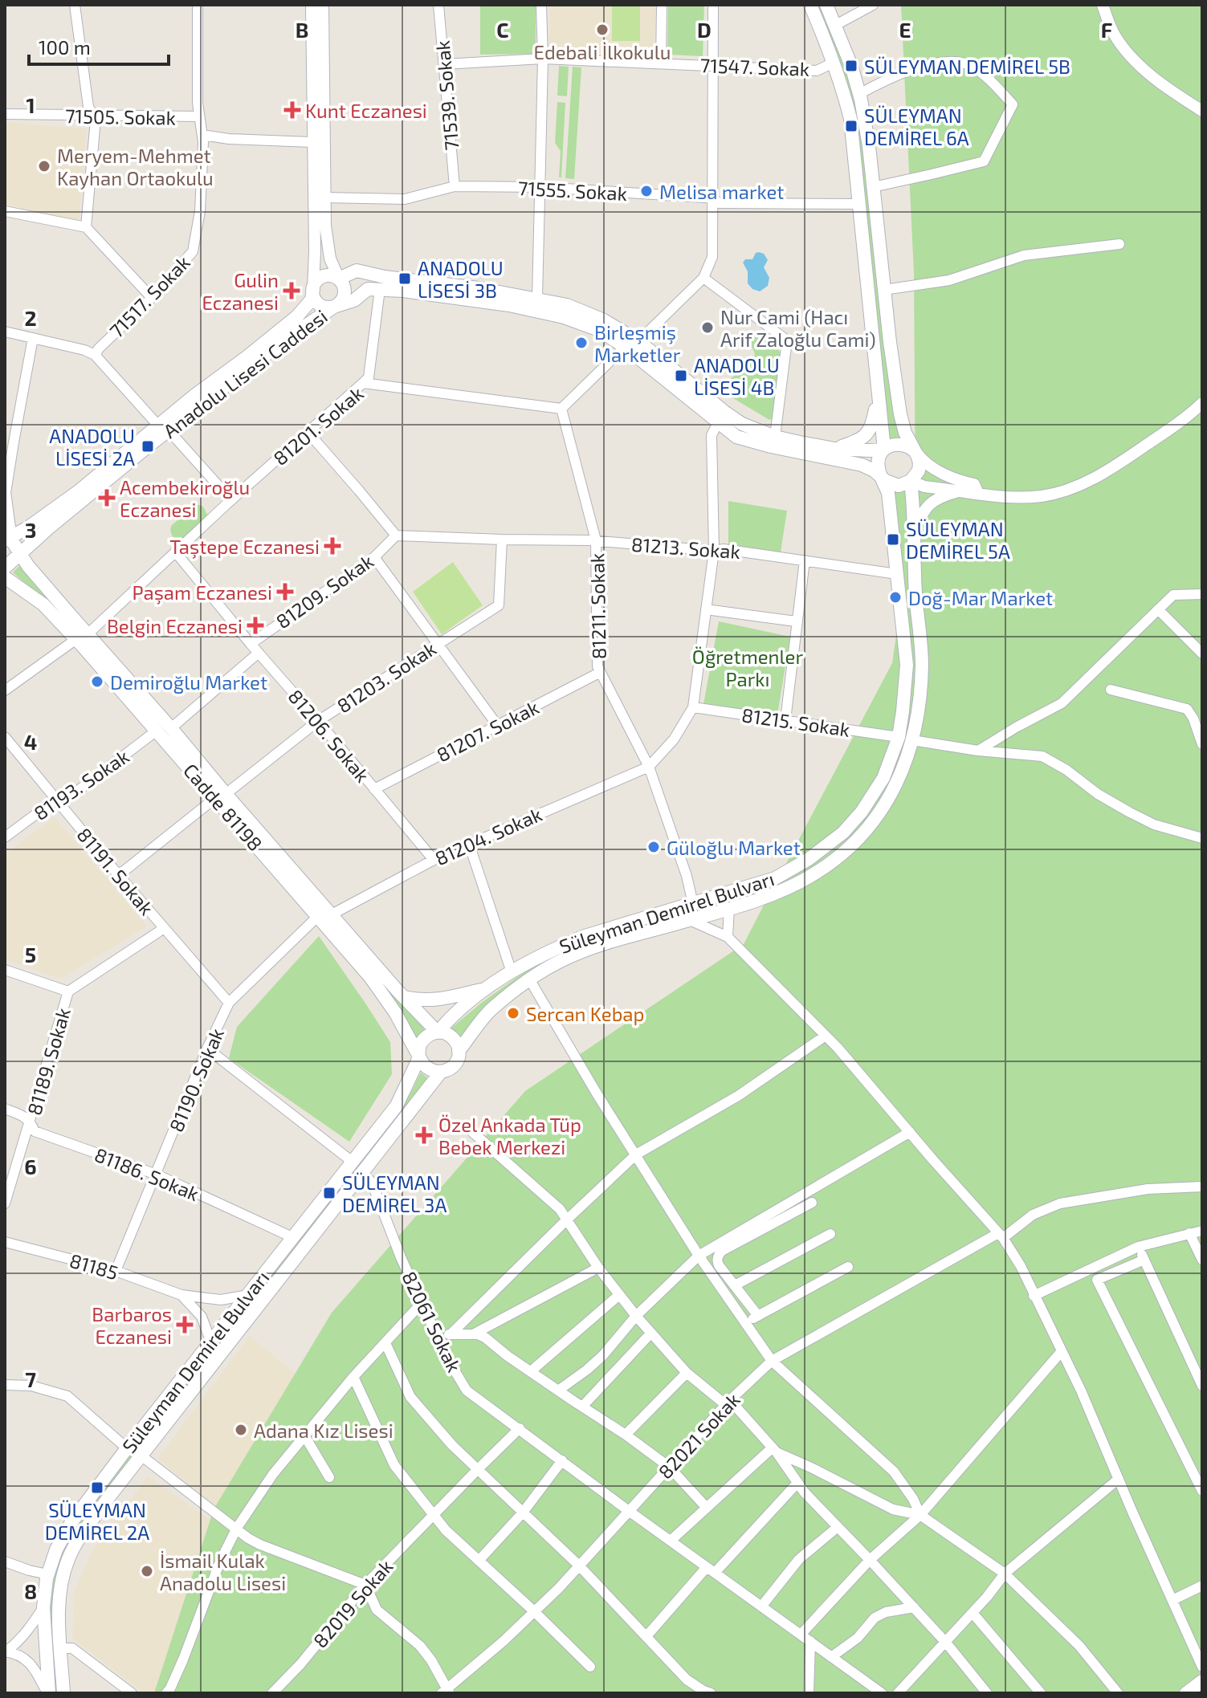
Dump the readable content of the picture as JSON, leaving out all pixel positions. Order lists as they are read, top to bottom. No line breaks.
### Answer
{"streets":{"main road":["Anadolu Lisesi Caddesi","Cadde 81198","Süleyman Demirel Bulvarı"],"street":["71547. Sokak","71539. Sokak","71505. Sokak","71555. Sokak","71517. Sokak","81201. Sokak","81213. Sokak","81209. Sokak","81211. Sokak","81203. Sokak","81215. Sokak","81207. Sokak","81206. Sokak","81193. Sokak","81204. Sokak","81191. Sokak","81189. Sokak","81190. Sokak","81186. Sokak","81185","82061 Sokak","82021 Sokak","82019 Sokak"]},"crossings":[["71547. Sokak","71539. Sokak"],["71539. Sokak","71555. Sokak"],["71505. Sokak","71517. Sokak"],["Anadolu Lisesi Caddesi","Cadde 81198"],["Anadolu Lisesi Caddesi","Süleyman Demirel Bulvarı"],["81201. Sokak","81211. Sokak"],["81201. Sokak","81206. Sokak"],["81201. Sokak","Cadde 81198"],["81213. Sokak","81209. Sokak"],["81213. Sokak","81211. Sokak"],["81213. Sokak","81203. Sokak"],["81213. Sokak","Süleyman Demirel Bulvarı"],["81209. Sokak","81206. Sokak"],["81211. Sokak","81207. Sokak"],["81211. Sokak","81204. Sokak"],["81211. Sokak","Süleyman Demirel Bulvarı"],["81203. Sokak","81206. Sokak"],["81203. Sokak","Cadde 81198"],["81203. Sokak","81191. Sokak"],["81215. Sokak","Süleyman Demirel Bulvarı"],["81207. Sokak","81206. Sokak"],["81206. Sokak","81204. Sokak"],["81193. Sokak","Cadde 81198"],["81193. Sokak","81191. Sokak"],["Cadde 81198","81204. Sokak"],["Cadde 81198","Süleyman Demirel Bulvarı"],["Cadde 81198","81190. Sokak"],["81191. Sokak","81189. Sokak"],["81191. Sokak","81190. Sokak"],["Süleyman Demirel Bulvarı","81186. Sokak"],["Süleyman Demirel Bulvarı","81185"],["Süleyman Demirel Bulvarı","82061 Sokak"],["81189. Sokak","81186. Sokak"],["81190. Sokak","81186. Sokak"],["81190. Sokak","81185"],["82061 Sokak","82021 Sokak"],["82061 Sokak","82019 Sokak"]],"parks":["Öğretmenler Parkı"],"places":{"other":["Edebali İlkokulu","Meryem-Mehmet Kayhan Ortaokulu","Melisa market","Nur Cami (Hacı Arif Zaloğlu Cami)","Birleşmiş Marketler","Doğ-Mar Market","Demiroğlu Market","Güloğlu Market","Sercan Kebap","Adana Kız Lisesi","İsmail Kulak Anadolu Lisesi"],"transit":["SÜLEYMAN DEMİREL 5B","SÜLEYMAN DEMİREL 6A","ANADOLU LİSESİ 3B","ANADOLU LİSESİ 4B","ANADOLU LİSESİ 2A","SÜLEYMAN DEMİREL 5A","SÜLEYMAN DEMİREL 3A","SÜLEYMAN DEMİREL 2A"],"health":["Kunt Eczanesi","Gulin Eczanesi","Acembekiroğlu Eczanesi","Taştepe Eczanesi","Paşam Eczanesi","Belgin Eczanesi","Özel Ankada Tüp Bebek Merkezi","Barbaros Eczanesi"]},"scale_bar":"100 m","grid":{"columns":["B","C","D","E","F"],"rows":["1","2","3","4","5","6","7","8"]}}
